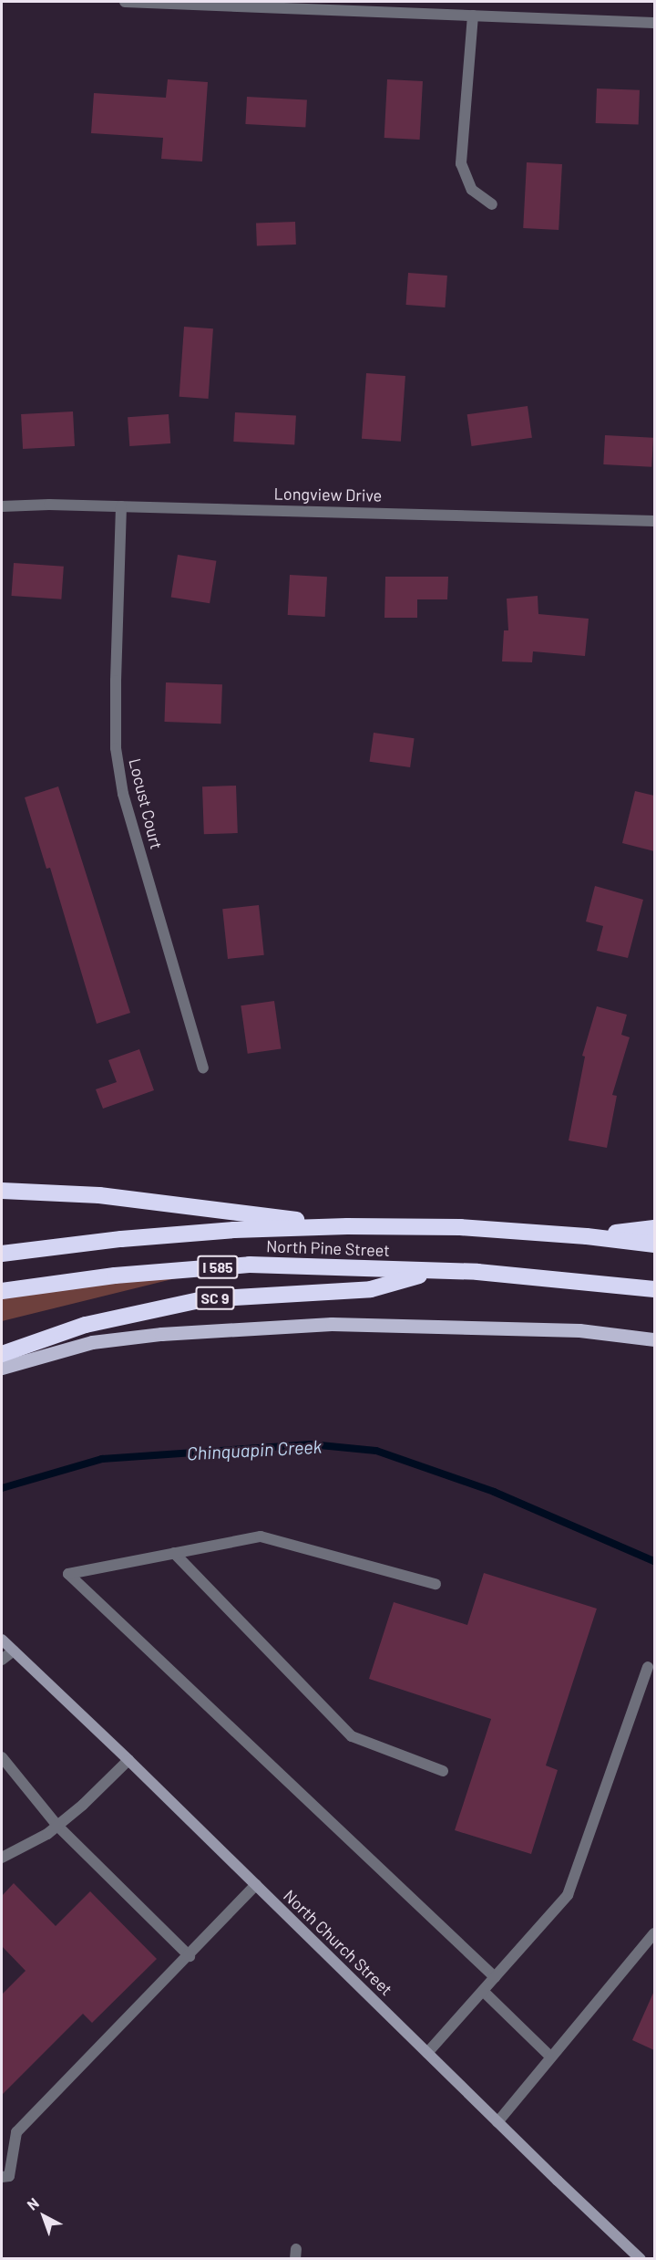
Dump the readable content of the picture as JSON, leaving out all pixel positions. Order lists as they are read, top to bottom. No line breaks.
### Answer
{"streets":{"highway":["North Pine Street","I 585","SC 9"],"main road":["North Church Street"],"street":["Longview Drive","Locust Court"]},"crossings":[["Longview Drive","Locust Court"],["North Pine Street","SC 9"]],"water":["Chinquapin Creek"],"north":"top left"}
